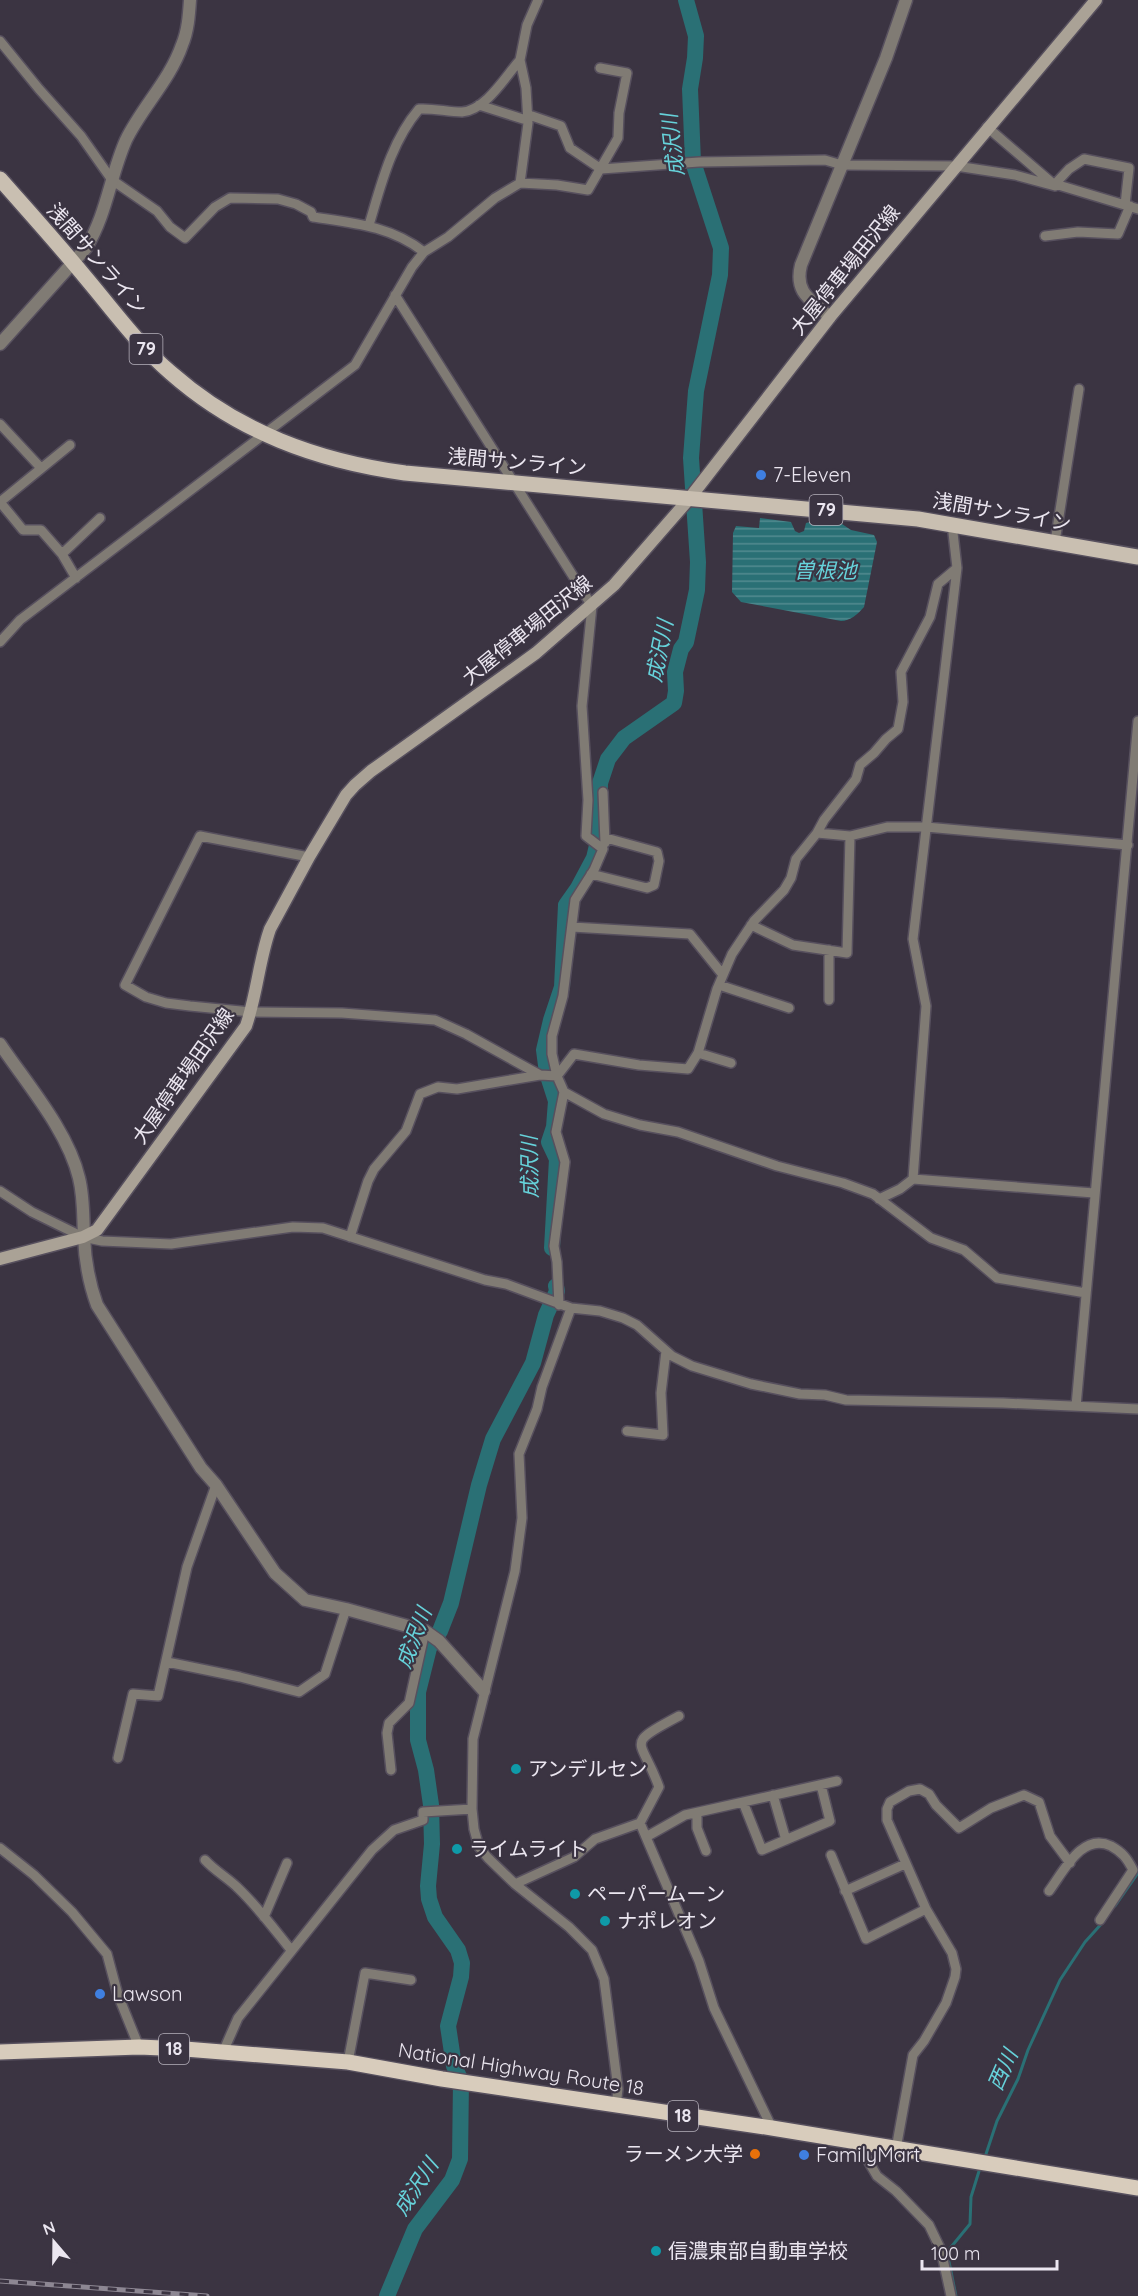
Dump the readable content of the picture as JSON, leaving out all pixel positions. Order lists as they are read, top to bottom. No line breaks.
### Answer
{"streets":{"highway":["18","National Highway Route 18"],"main road":["浅間サンライン","大屋停車場田沢線","79"]},"crossings":[["浅間サンライン","大屋停車場田沢線"]],"water":["成沢川","曽根池","西川"],"places":["7-Eleven","アンデルセン","ライムライト","ペーパームーン","ナポレオン","Lawson","ラーメン大学","FamilyMart","信濃東部自動車学校"],"scale_bar":"100 m","north":"top"}
